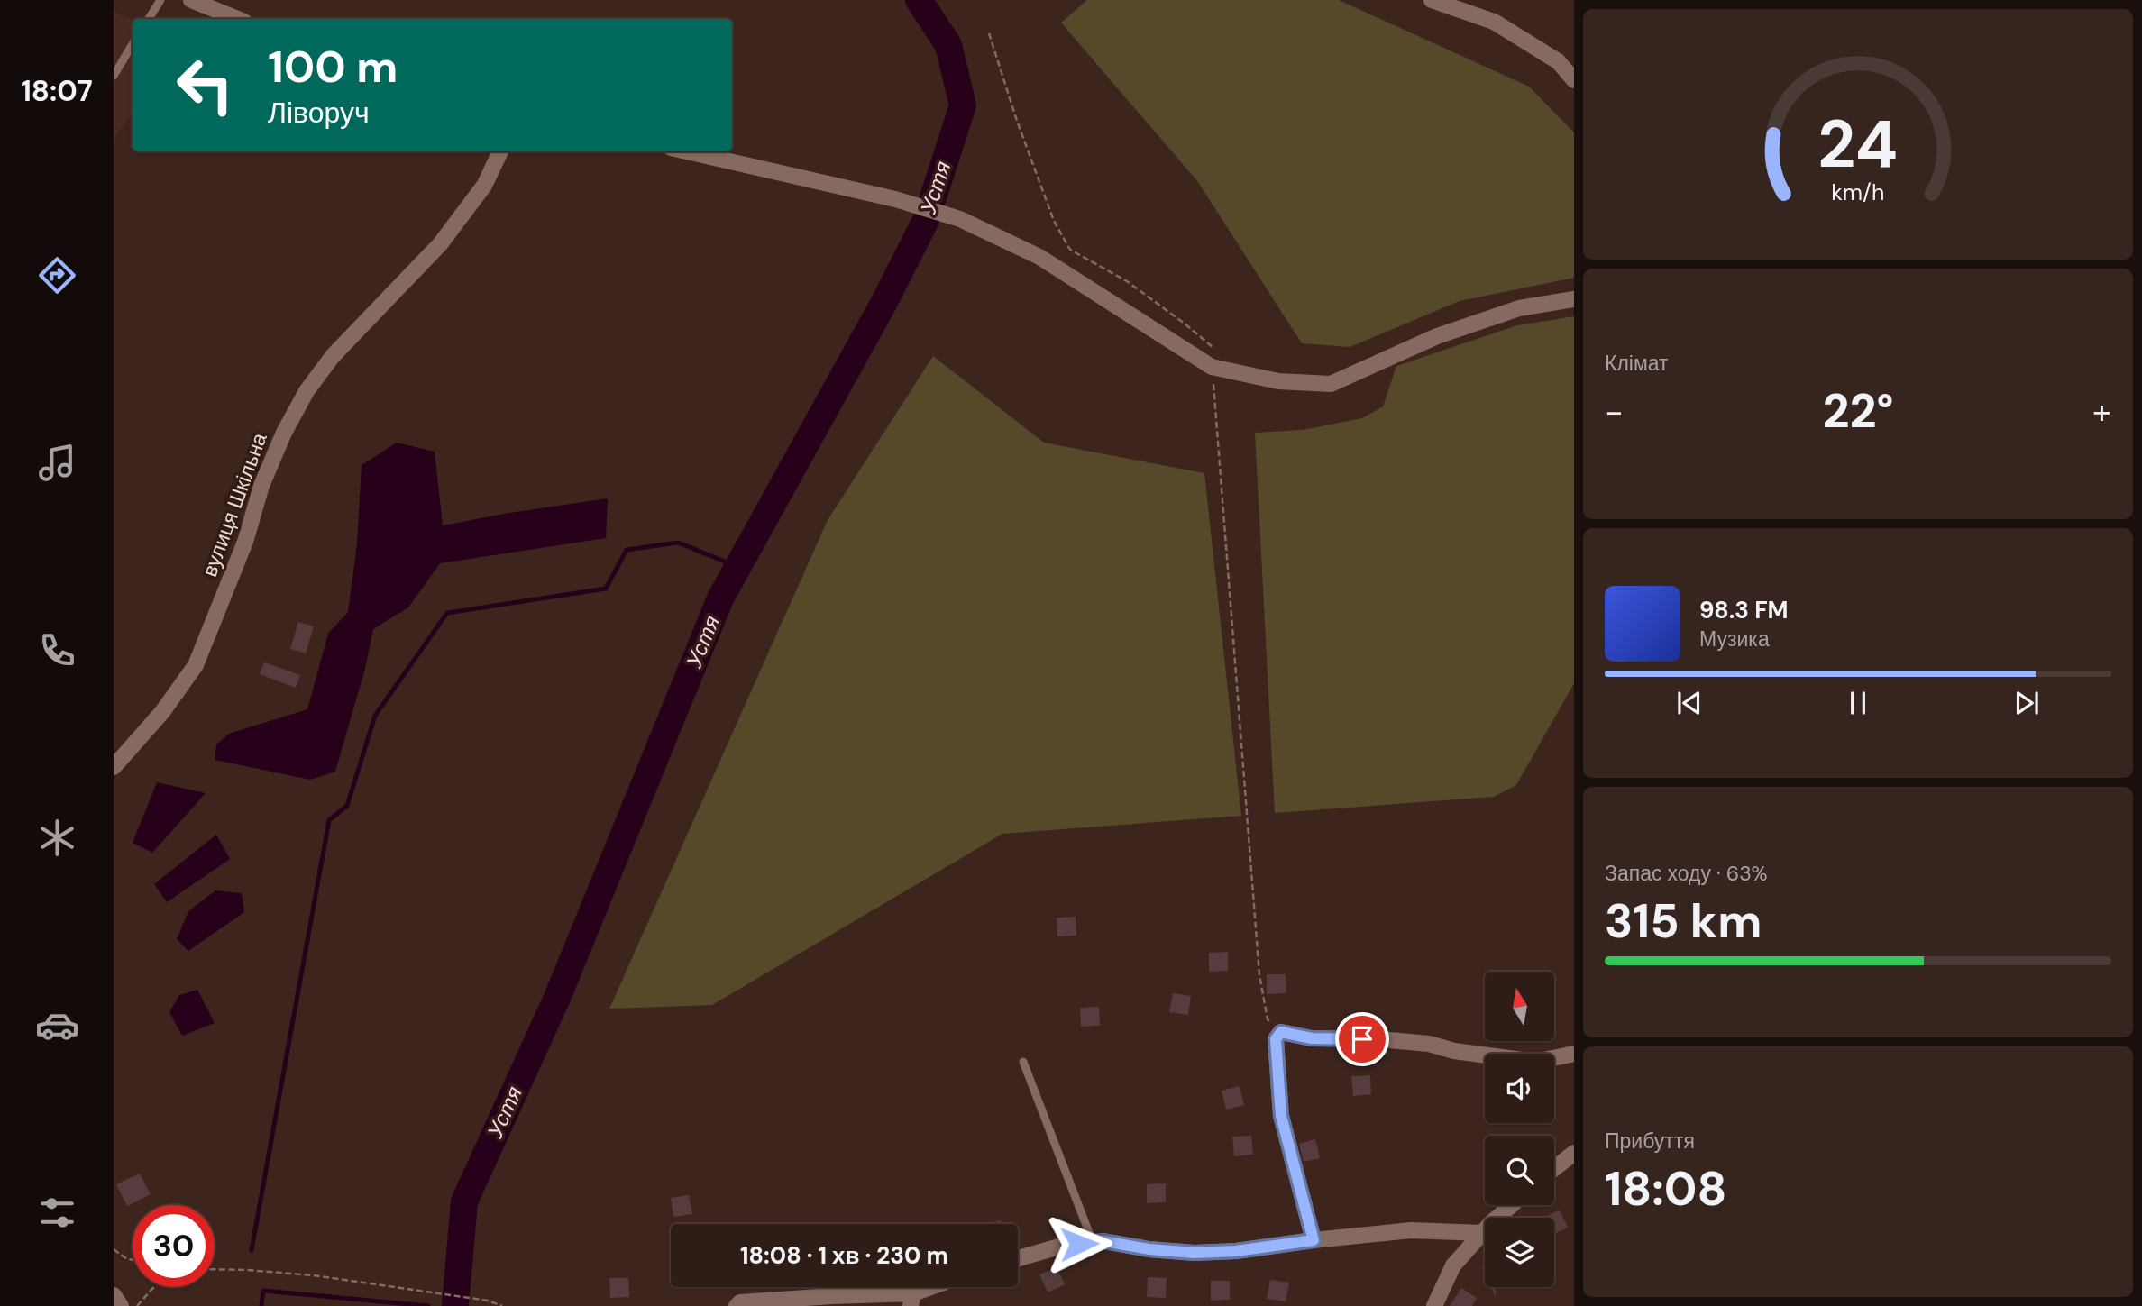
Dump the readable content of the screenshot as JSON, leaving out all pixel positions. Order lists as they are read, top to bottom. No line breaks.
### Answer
{"streets":{"street":["вулиця Шкільна"]},"water":["Устя"],"north":"top","page":{"tabs":"18:07","turn":["100 m","Ліворуч"],"tile":["Клімат",["Запас ходу · 63%","315 km"],["Прибуття","18:08"]],"heat":["−","22°","+"],"song":["98.3 FM","Музика"],"limit":"30","trip":"18:08 · 1 хв · 230 m","gauge":["24","km/h"]}}
